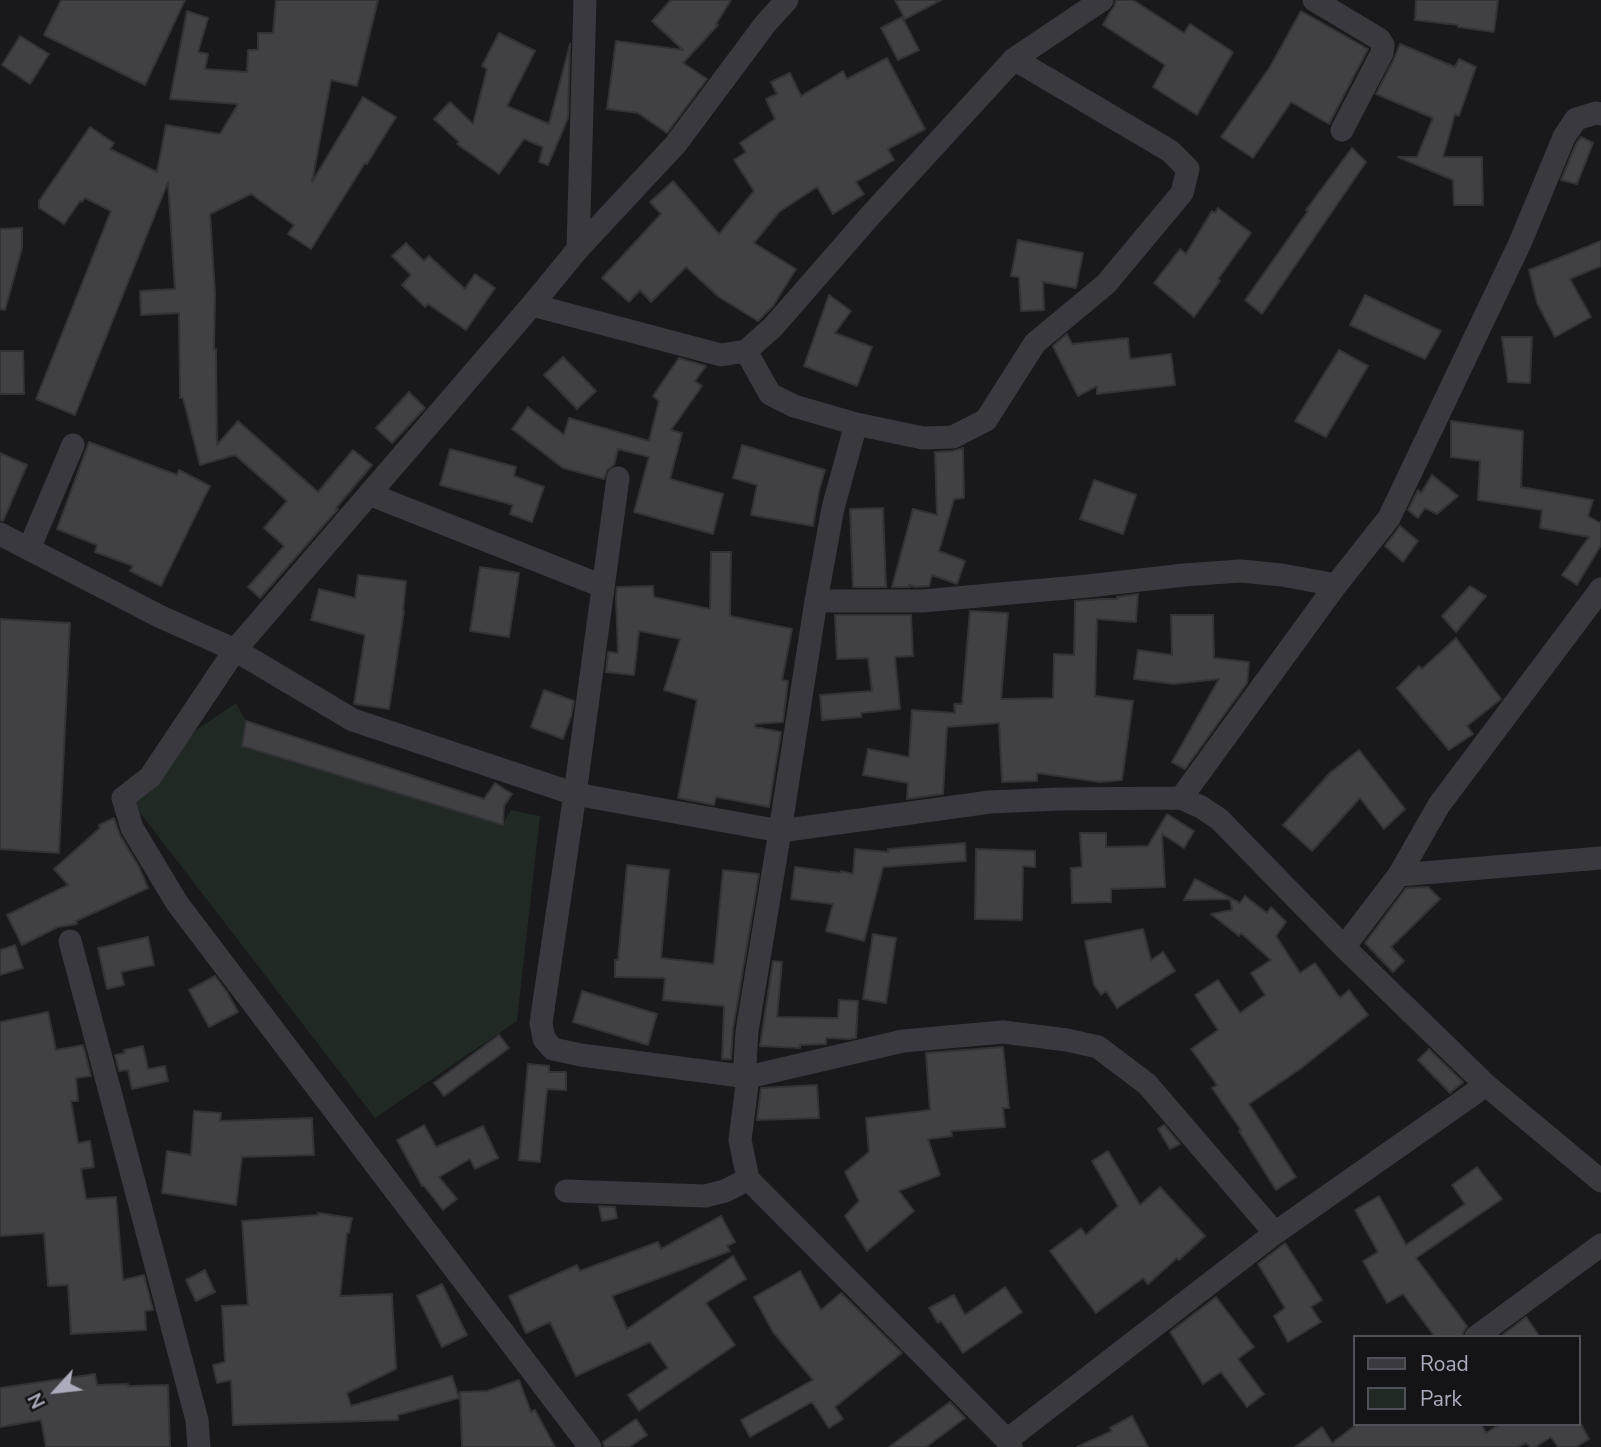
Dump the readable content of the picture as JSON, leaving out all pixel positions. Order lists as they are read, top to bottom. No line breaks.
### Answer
{"legend":["Road","Park"],"north":"bottom left"}
